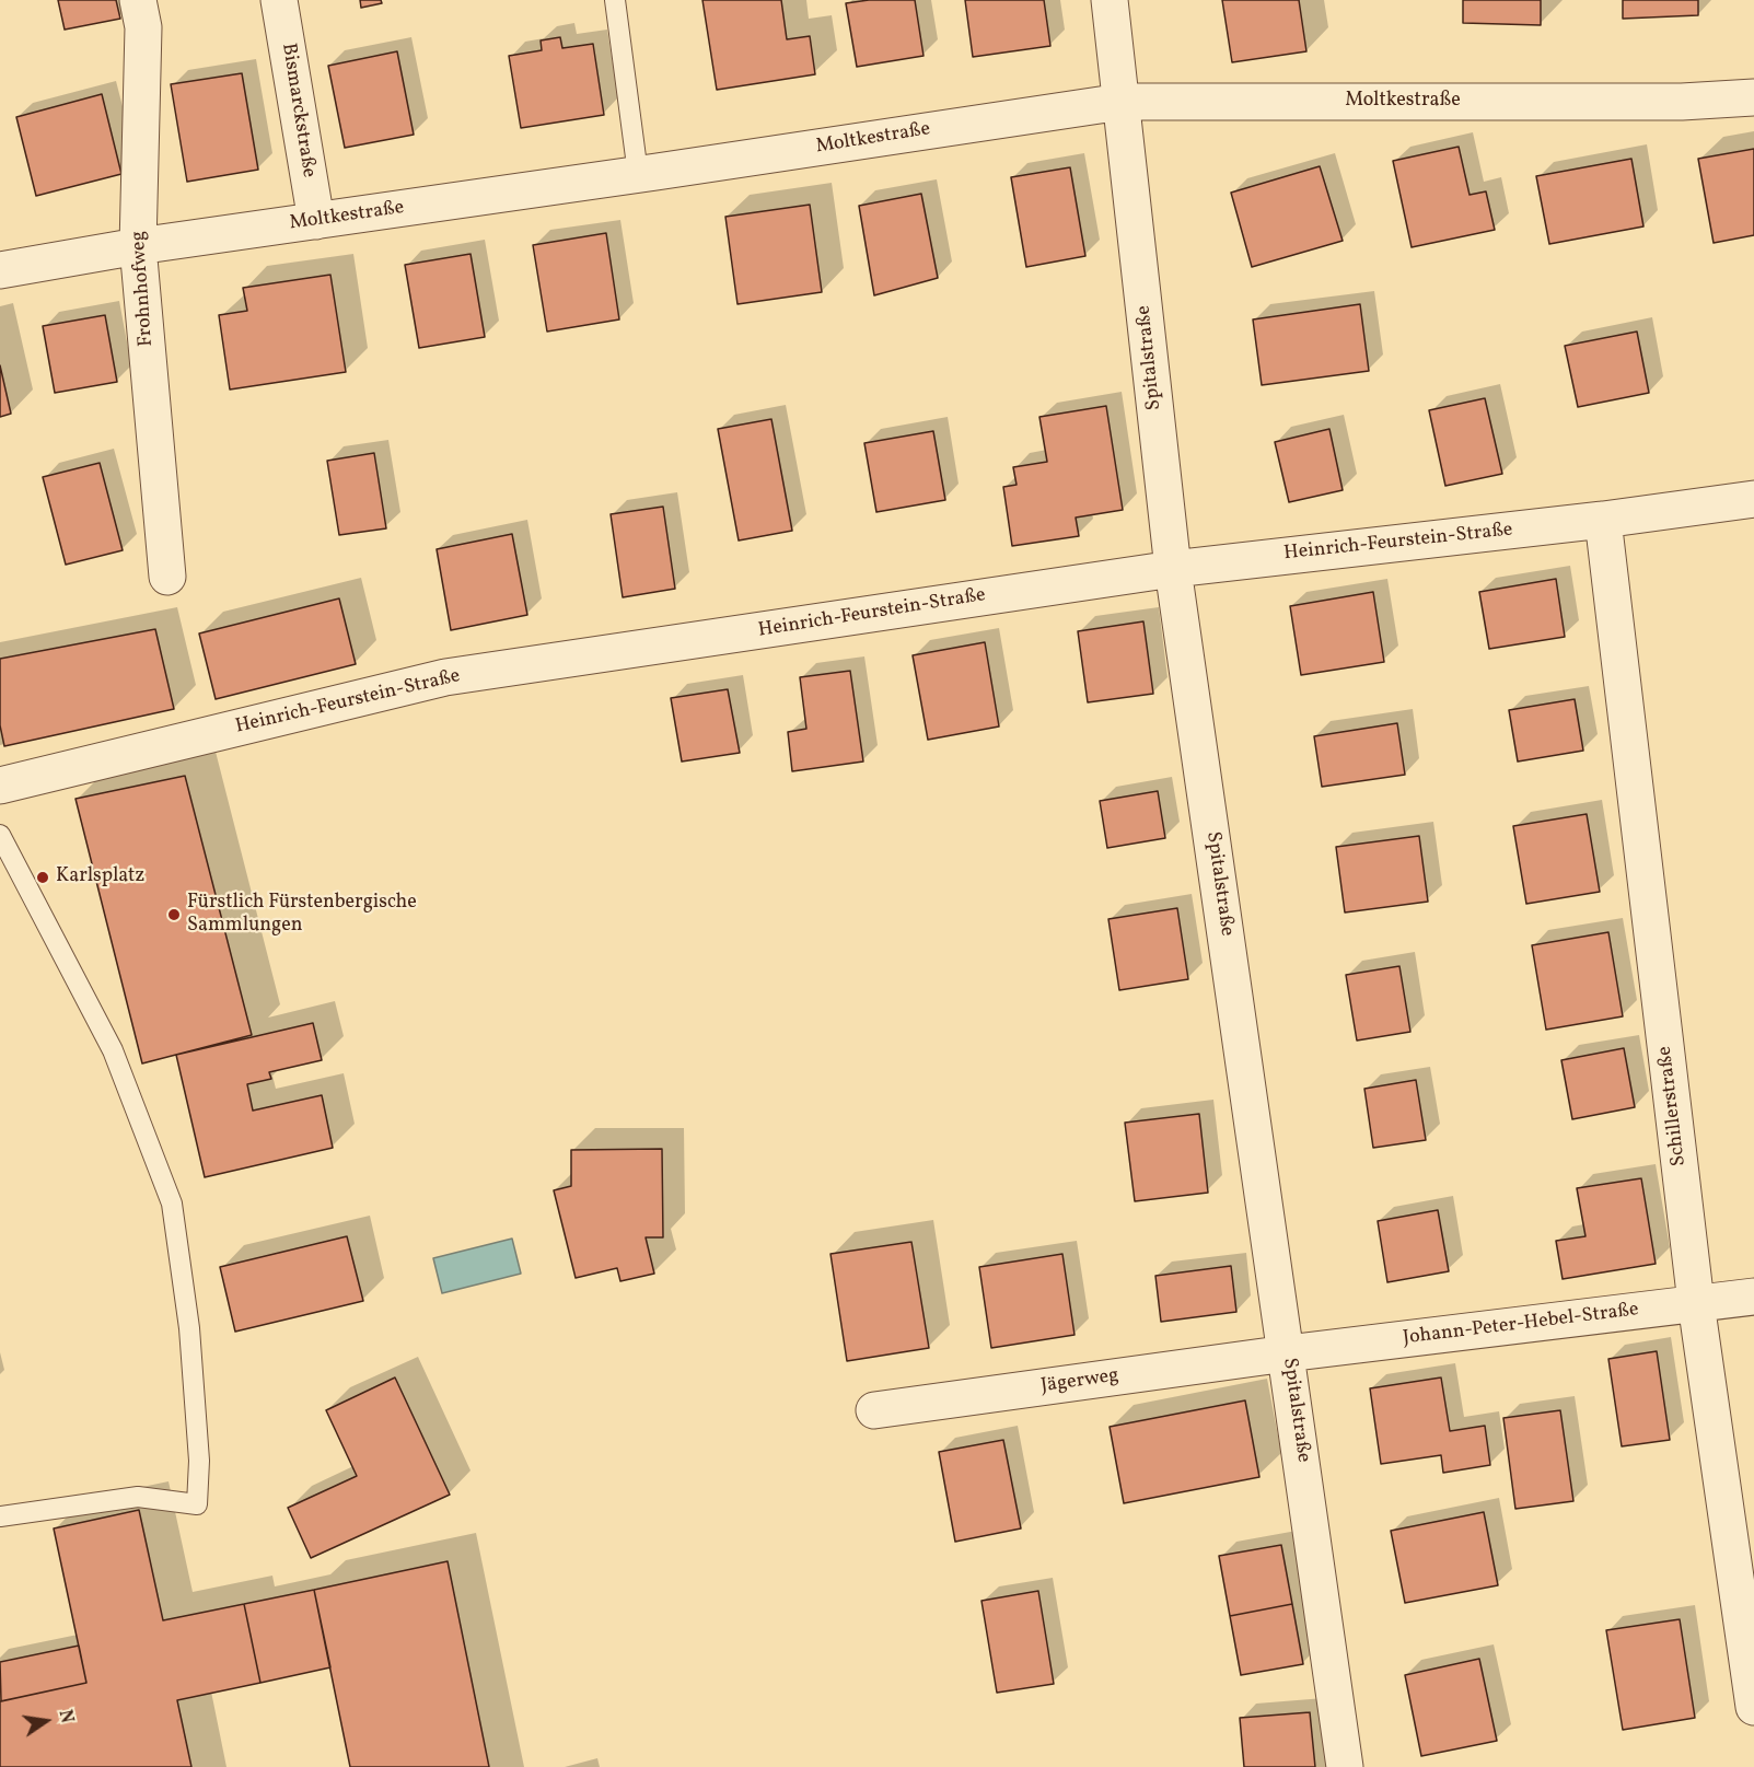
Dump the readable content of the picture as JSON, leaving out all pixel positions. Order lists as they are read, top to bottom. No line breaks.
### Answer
{"streets":{"street":["Moltkestraße","Bismarckstraße","Frohnhofweg","Spitalstraße","Heinrich-Feurstein-Straße","Schillerstraße","Johann-Peter-Hebel-Straße","Jägerweg"]},"crossings":[["Moltkestraße","Bismarckstraße"],["Moltkestraße","Frohnhofweg"],["Moltkestraße","Spitalstraße"],["Spitalstraße","Heinrich-Feurstein-Straße"],["Spitalstraße","Johann-Peter-Hebel-Straße"],["Spitalstraße","Jägerweg"],["Heinrich-Feurstein-Straße","Schillerstraße"],["Schillerstraße","Johann-Peter-Hebel-Straße"],["Johann-Peter-Hebel-Straße","Jägerweg"]],"places":["Karlsplatz","Fürstlich Fürstenbergische Sammlungen"],"north":"right"}
